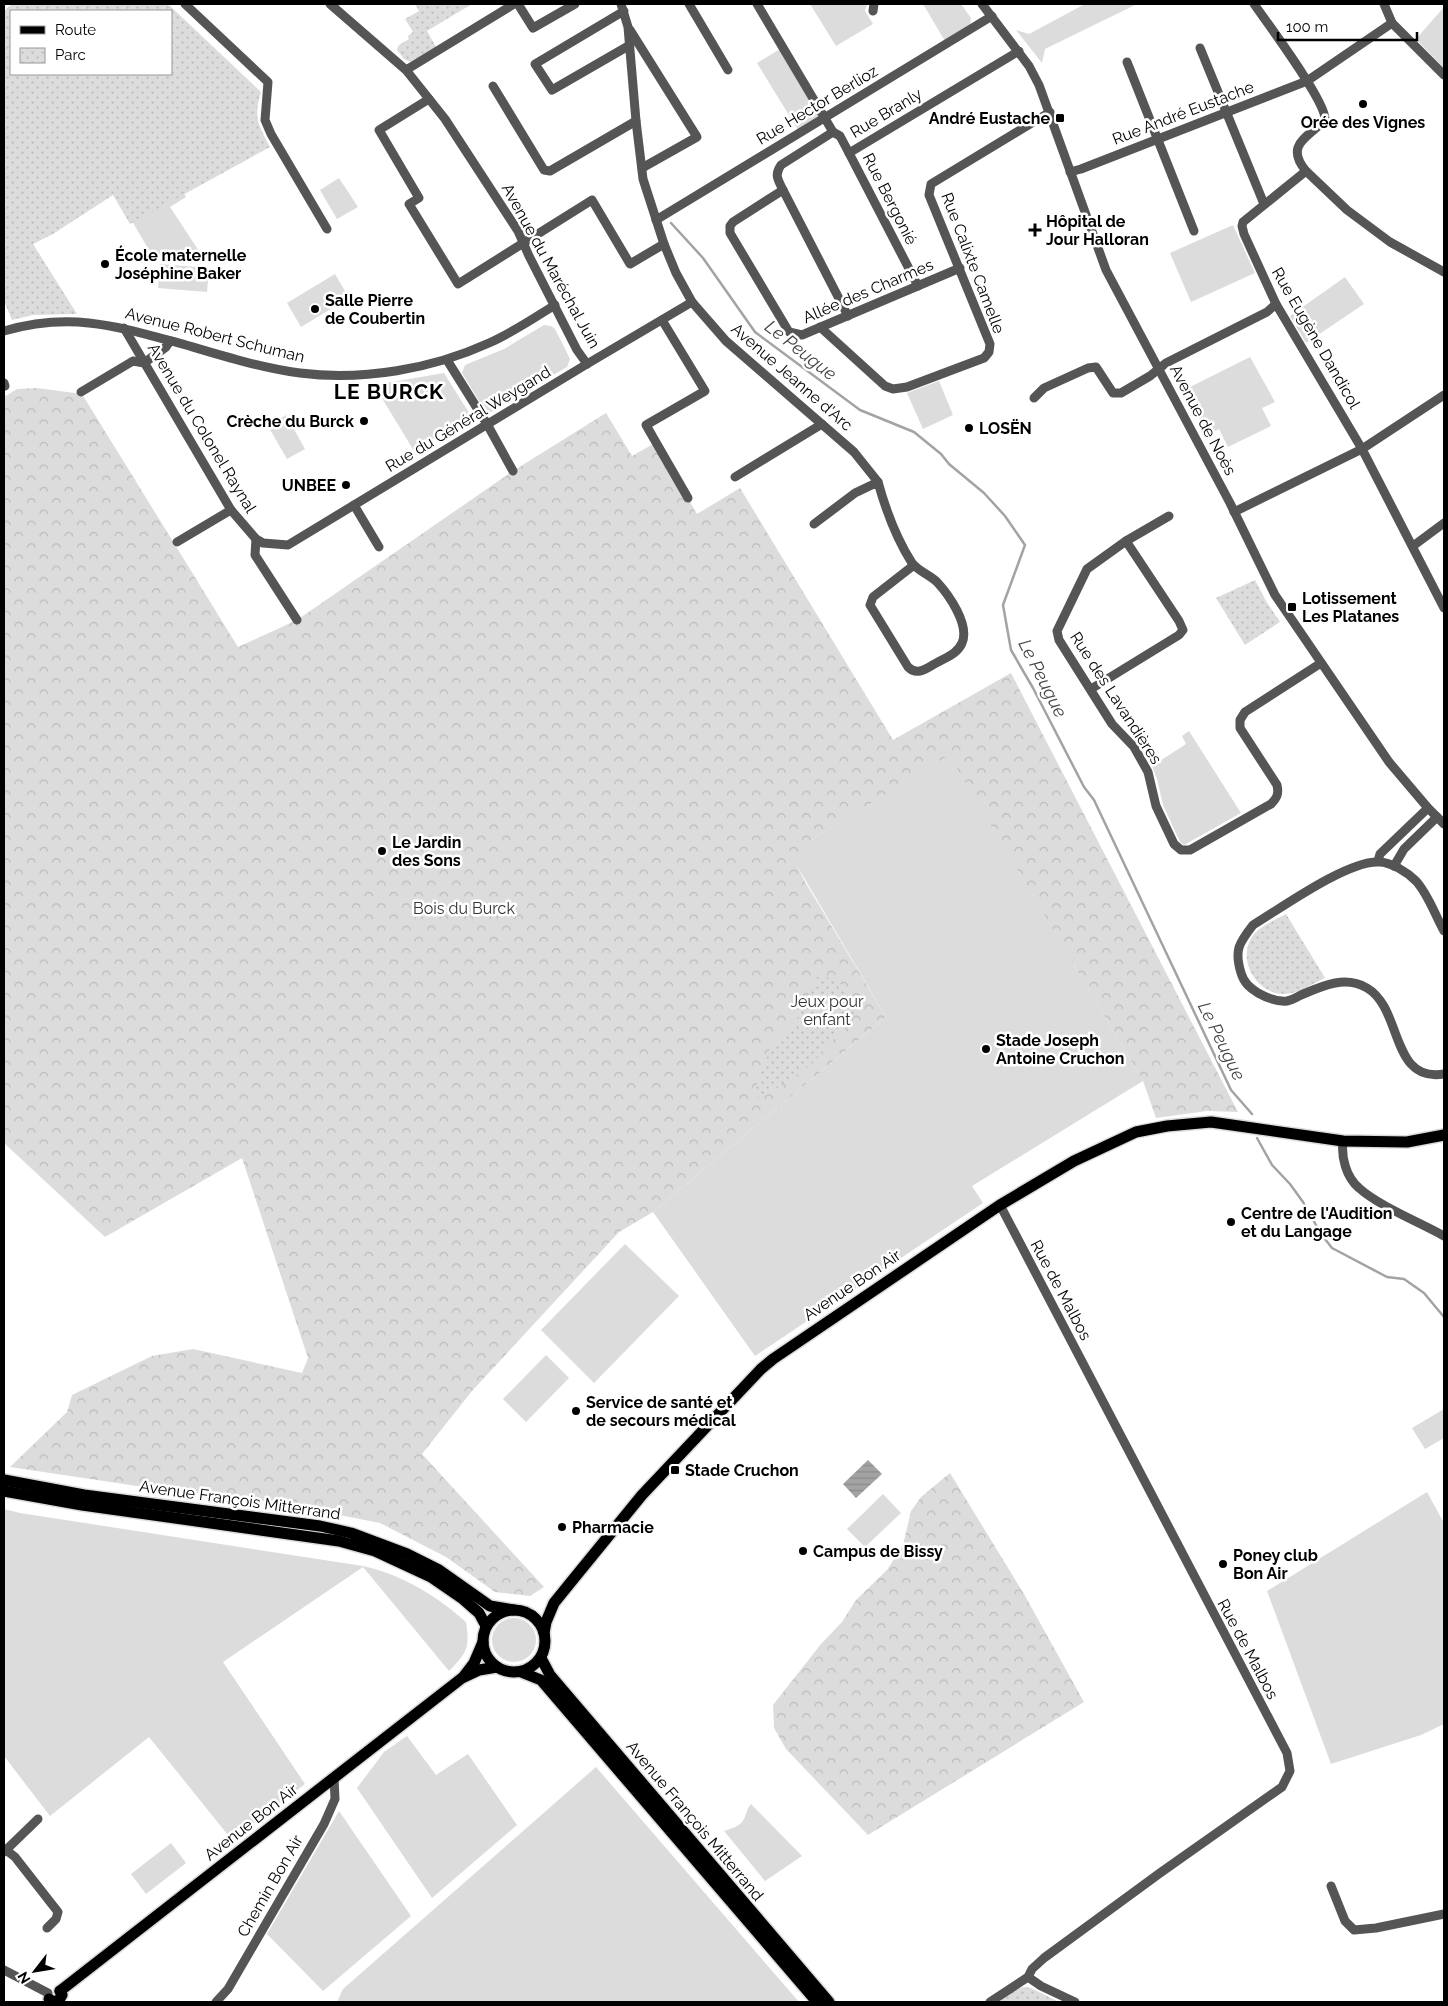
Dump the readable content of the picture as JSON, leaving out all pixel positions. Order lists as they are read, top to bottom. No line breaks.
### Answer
{"streets":{"main road":["Avenue Bon Air","Avenue François Mitterrand"],"street":["Rue Hector Berlioz","Rue Branly","Rue André Eustache","Rue Bergonié","Rue Calixte Camelle","Avenue du Maréchal Juin","Allée des Charmes","Avenue Robert Schuman","Rue Eugène Dandicol","Avenue Jeanne d'Arc","Rue du Général Weygand","Avenue de Noès","Avenue du Colonel Raynal","Rue des Lavandières","Rue de Malbos","Chemin Bon Air"]},"crossings":[["Rue Hector Berlioz","Avenue Jeanne d'Arc"],["Rue Hector Berlioz","Avenue de Noès"],["Rue Branly","Rue Bergonié"],["Rue Branly","Allée des Charmes"],["Rue Branly","Avenue de Noès"],["Rue André Eustache","Avenue de Noès"],["Rue Bergonié","Allée des Charmes"],["Rue Calixte Camelle","Allée des Charmes"],["Rue Calixte Camelle","Avenue de Noès"],["Avenue du Maréchal Juin","Avenue Robert Schuman"],["Avenue du Maréchal Juin","Rue du Général Weygand"],["Avenue Robert Schuman","Avenue du Colonel Raynal"],["Avenue Jeanne d'Arc","Rue du Général Weygand"],["Rue du Général Weygand","Avenue du Colonel Raynal"],["Avenue de Noès","Rue des Lavandières"],["Avenue Bon Air","Rue de Malbos"],["Avenue Bon Air","Avenue François Mitterrand"],["Avenue Bon Air","Chemin Bon Air"]],"districts":["LE BURCK"],"water":["Le Peugue"],"parks":["Bois du Burck","Jeux pour enfant"],"places":{"other":["Orée des Vignes","École maternelle Joséphine Baker","Salle Pierre de Coubertin","Crèche du Burck","LOSËN","UNBEE","Le Jardin des Sons","Stade Joseph Antoine Cruchon","Centre de l'Audition et du Langage","Service de santé et de secours médical","Pharmacie","Campus de Bissy","Poney club Bon Air"],"transit":["André Eustache","Lotissement Les Platanes","Stade Cruchon"],"health":["Hôpital de Jour Halloran"]},"legend":["Route","Parc"],"scale_bar":"100 m","north":"bottom left"}
